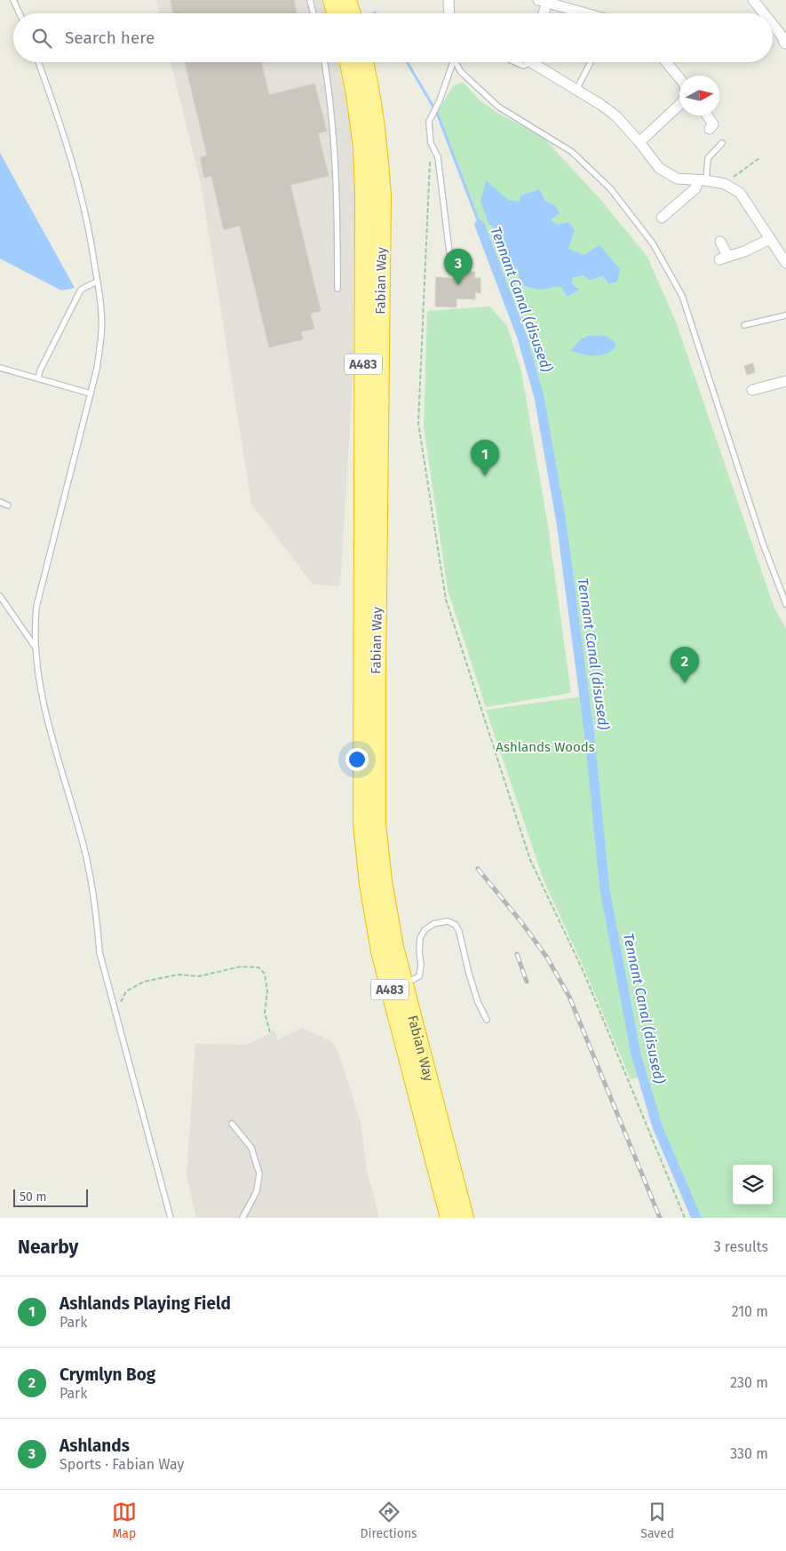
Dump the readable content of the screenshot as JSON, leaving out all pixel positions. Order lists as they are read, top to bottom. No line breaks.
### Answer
{"streets":{"highway":["Fabian Way","A483"]},"water":["Tennant Canal (disused)"],"parks":["Ashlands Woods"],"scale_bar":"50 m","north":"right","page":{"search":"Search here","pins":["3","1","2"],"scale":"50 m","heading":["Nearby","3 results"],"list":[{"mark":"1","name":"Ashlands Playing Field","note":"Park","value":"210 m"},{"mark":"2","name":"Crymlyn Bog","note":"Park","value":"230 m"},{"mark":"3","name":"Ashlands","note":"Sports · Fabian Way","value":"330 m"}],"nav":["Map","Directions","Saved"]}}
